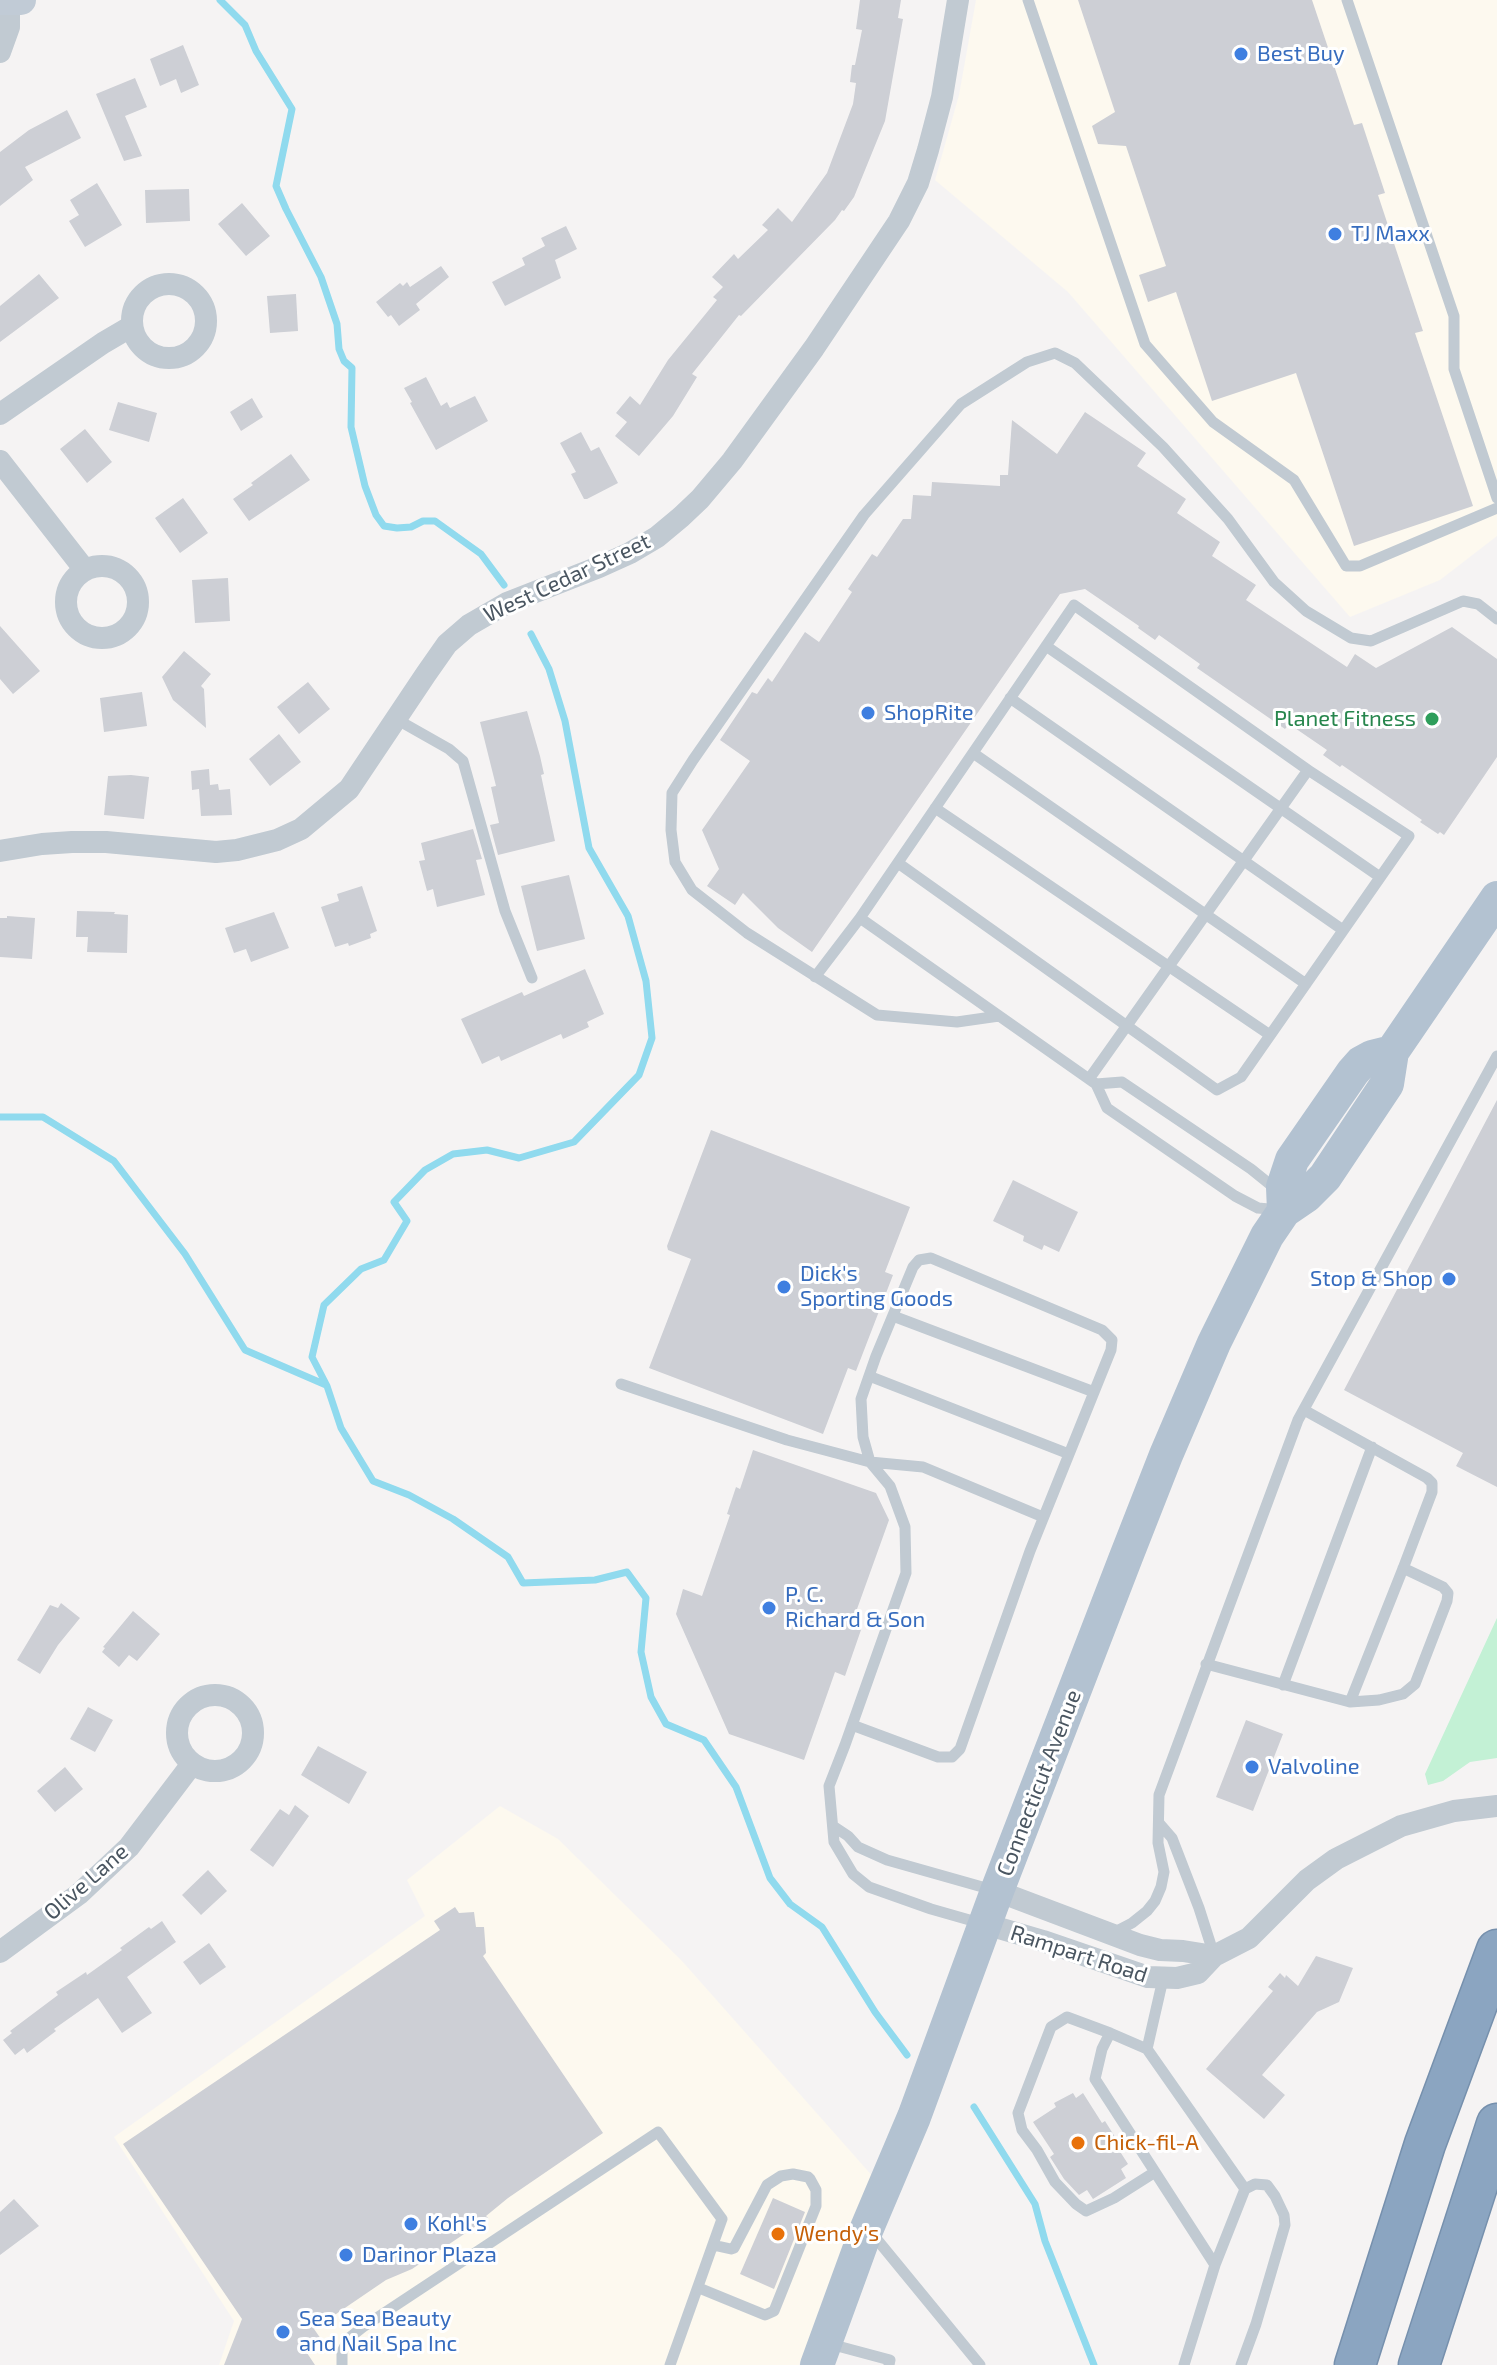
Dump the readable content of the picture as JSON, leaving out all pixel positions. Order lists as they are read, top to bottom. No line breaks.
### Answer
{"streets":{"main road":["Connecticut Avenue"],"street":["West Cedar Street","Olive Lane","Rampart Road"]},"crossings":[["Connecticut Avenue","Rampart Road"]],"places":["Best Buy","TJ Maxx","ShopRite","Planet Fitness","Stop & Shop","Dick's Sporting Goods","P. C. Richard & Son","Valvoline","Chick-fil-A","Kohl's","Wendy's","Darinor Plaza","Sea Sea Beauty and Nail Spa Inc"]}
